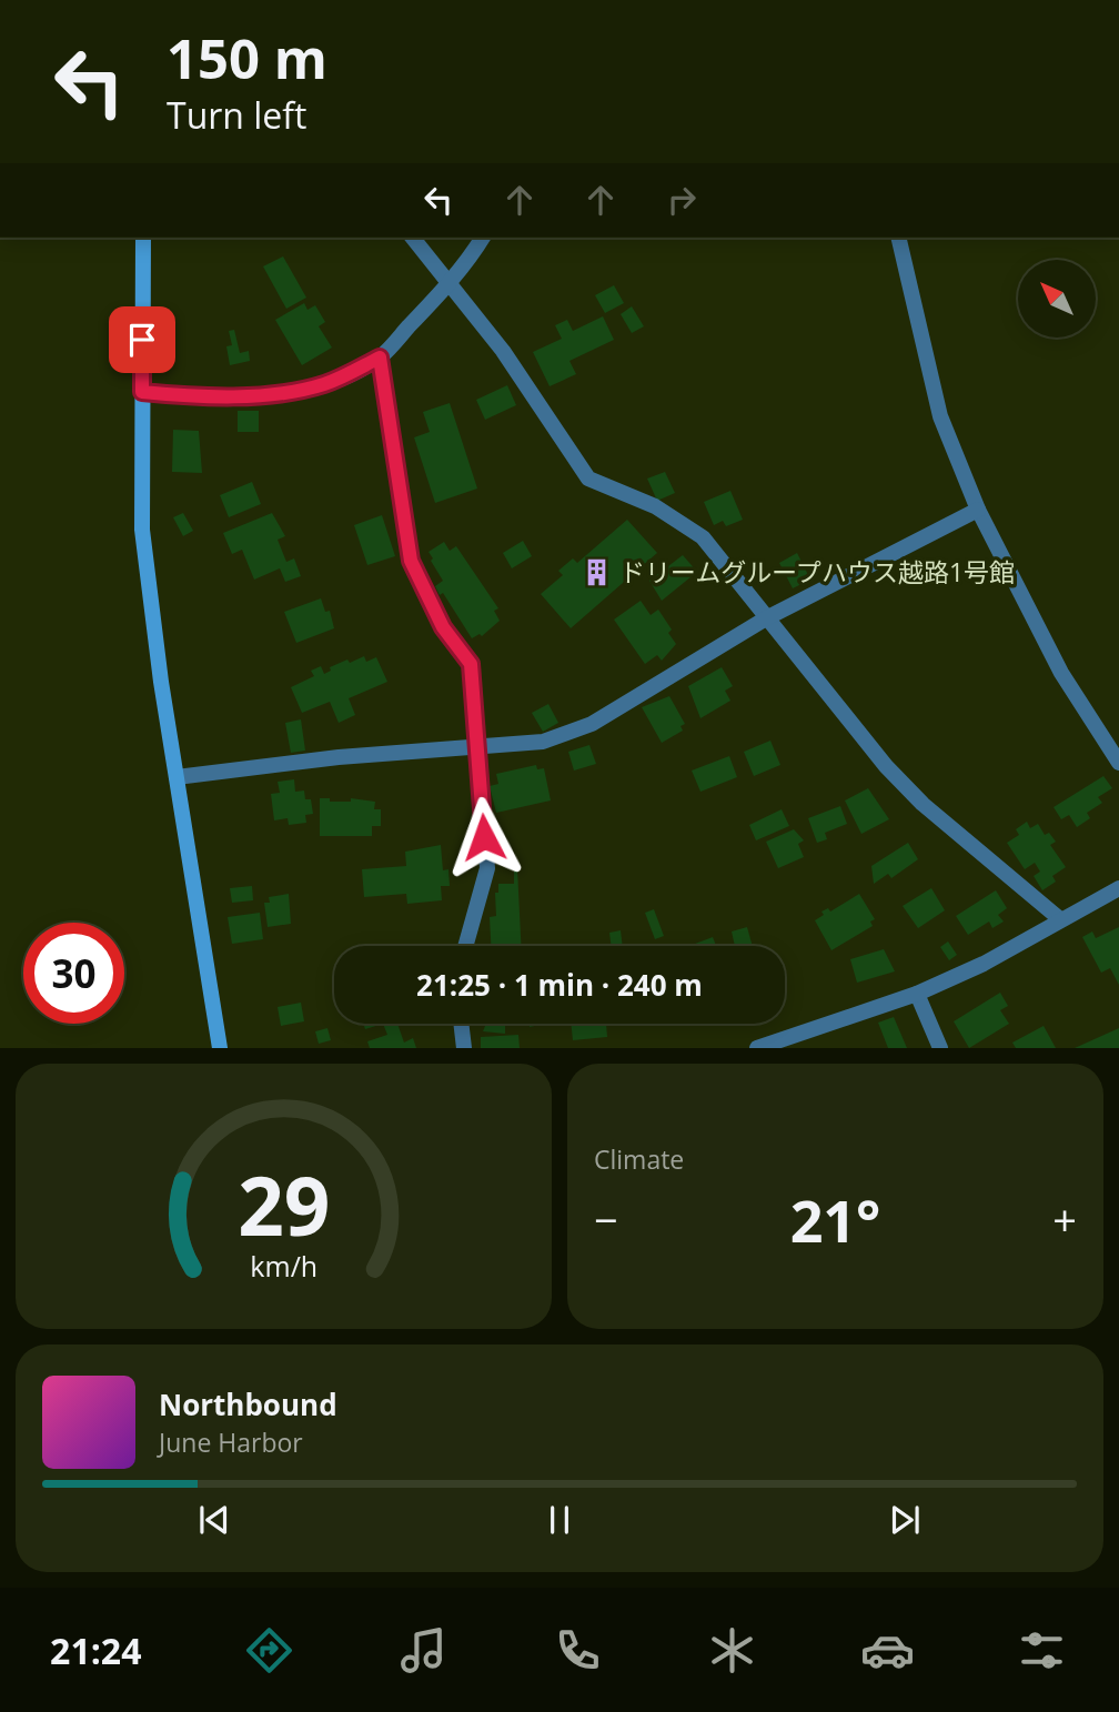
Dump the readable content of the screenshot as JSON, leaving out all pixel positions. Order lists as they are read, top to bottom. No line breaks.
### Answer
{"places":{"building":["ドリームグループハウス越路1号館"]},"north":"top left","page":{"turn":["150 m","Turn left"],"limit":"30","trip":"21:25 · 1 min · 240 m","tile":"Climate","heat":["−","21°","+"],"song":["Northbound","June Harbor"],"tabs":"21:24","gauge":["29","km/h"]}}
